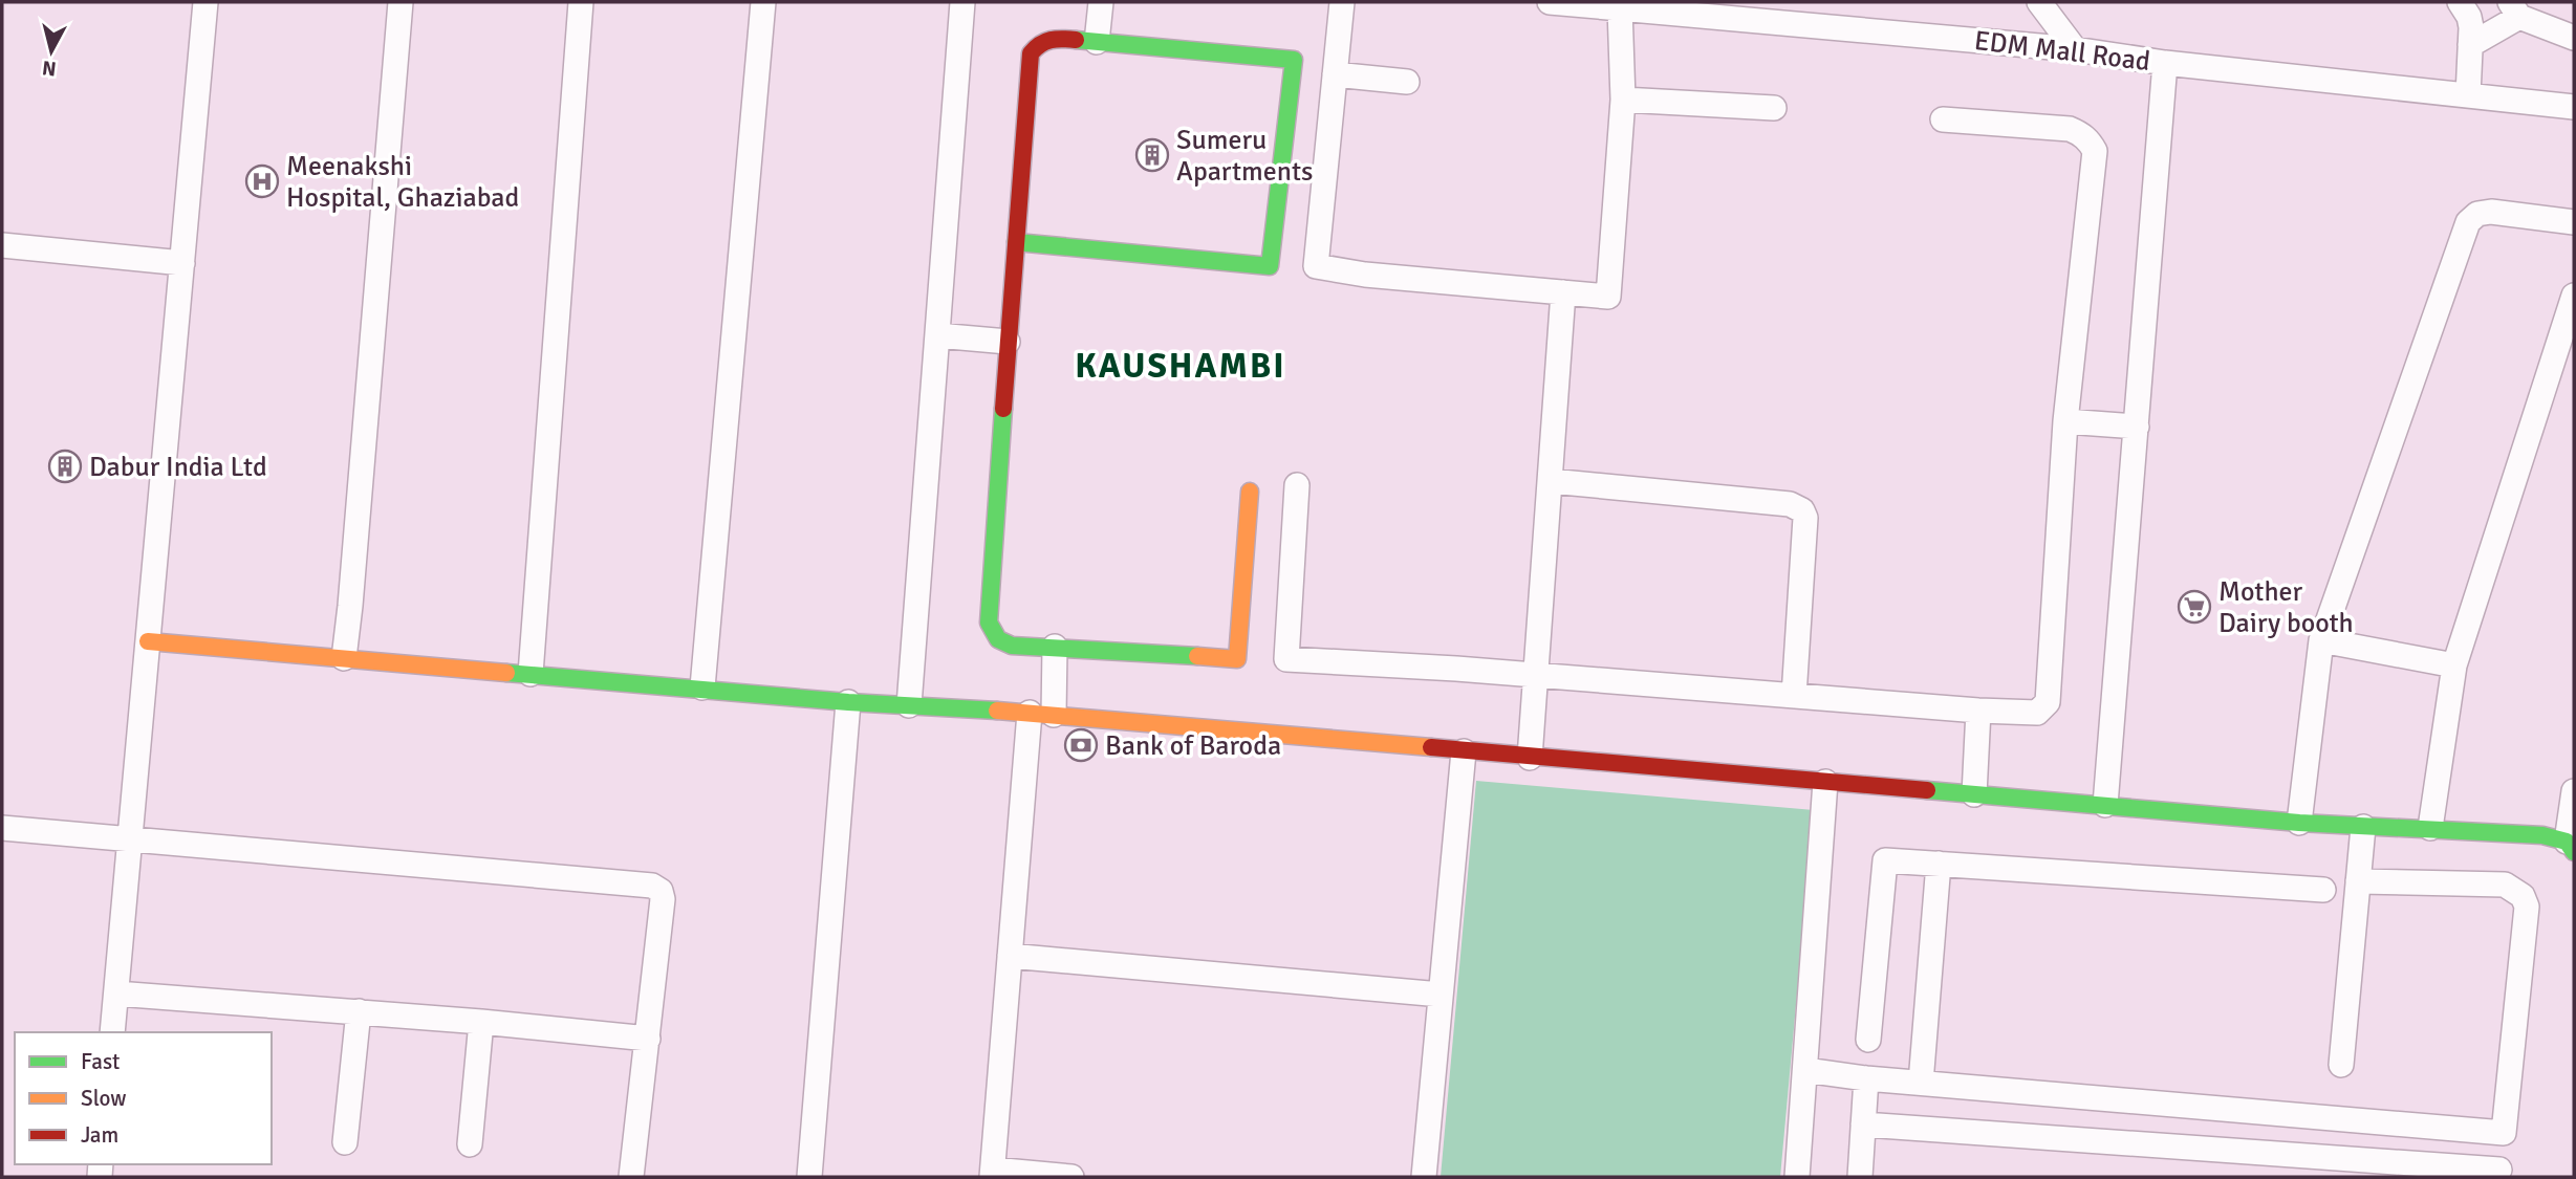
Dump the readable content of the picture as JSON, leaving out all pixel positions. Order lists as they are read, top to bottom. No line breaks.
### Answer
{"streets":{"street":["EDM Mall Road"]},"districts":["KAUSHAMBI"],"places":{"building":["Sumeru Apartments","Dabur India Ltd"],"hospital":["Meenakshi Hospital, Ghaziabad"],"supermarket":["Mother Dairy booth"],"bank":["Bank of Baroda"]},"legend":["Fast","Slow","Jam"],"north":"bottom"}
